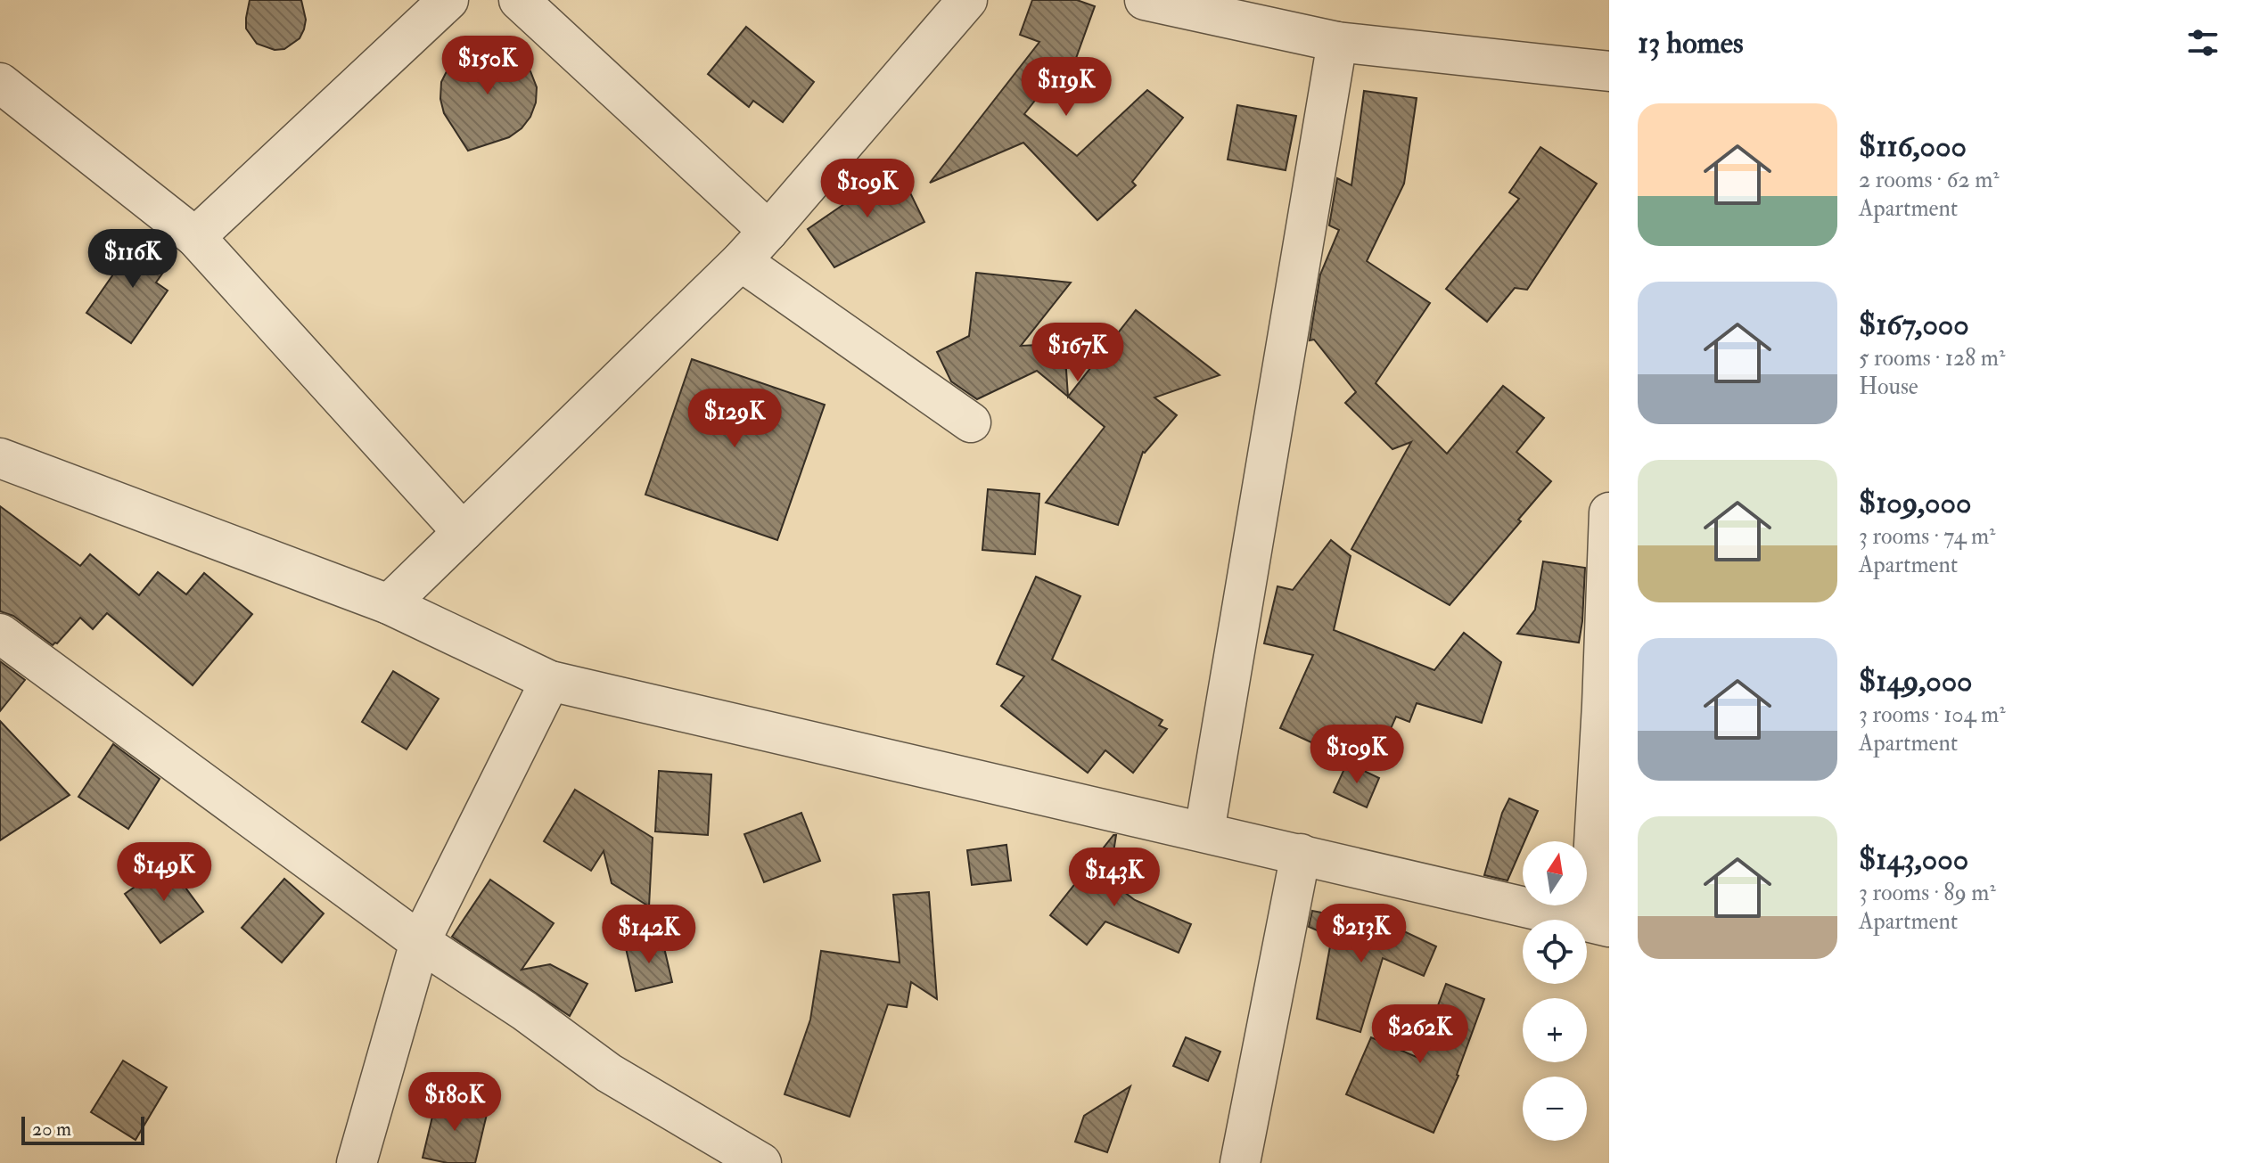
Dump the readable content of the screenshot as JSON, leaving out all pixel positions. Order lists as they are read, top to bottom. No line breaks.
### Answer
{"scale_bar":"20 m","north":"top","page":{"heading":"13 homes","price":["$150K","$119K","$109K","$116K","$167K","$129K","$109K","$149K","$143K","$213K","$142K","$262K","$180K"],"list":[{"name":"$116,000","note":"2 rooms · 62 m² · Apartment"},{"name":"$167,000","note":"5 rooms · 128 m² · House"},{"name":"$109,000","note":"3 rooms · 74 m² · Apartment"},{"name":"$149,000","note":"3 rooms · 104 m² · Apartment"},{"name":"$143,000","note":"3 rooms · 89 m² · Apartment"}],"map_buttons":["+","−"],"scale":"20 m"}}
